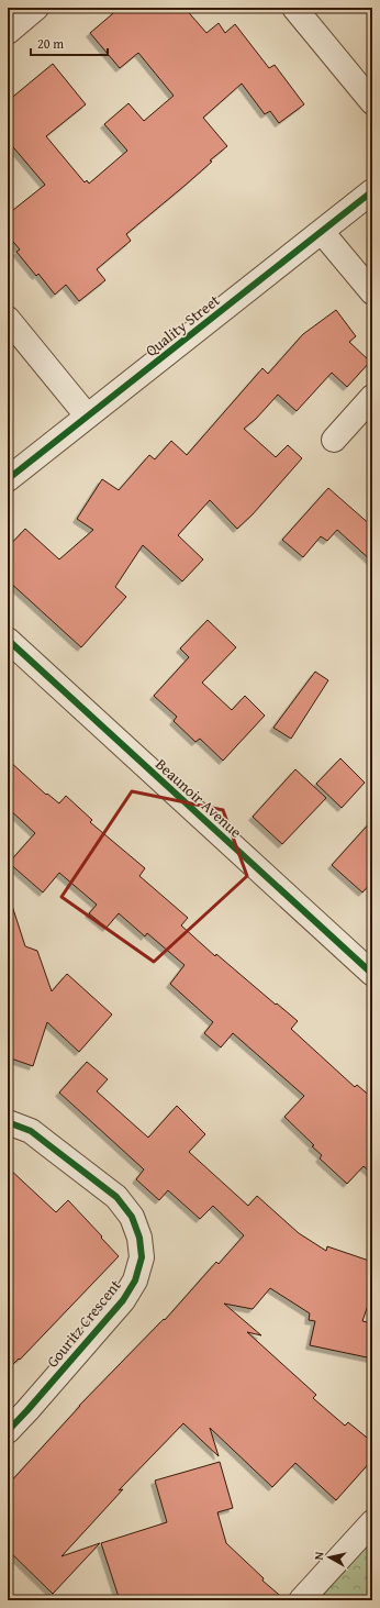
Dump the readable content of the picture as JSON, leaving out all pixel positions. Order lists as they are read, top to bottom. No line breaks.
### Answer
{"streets":{"street":["Quality Street","Beaunoir Avenue","Gouritz Crescent"]},"scale_bar":"20 m","north":"left"}
